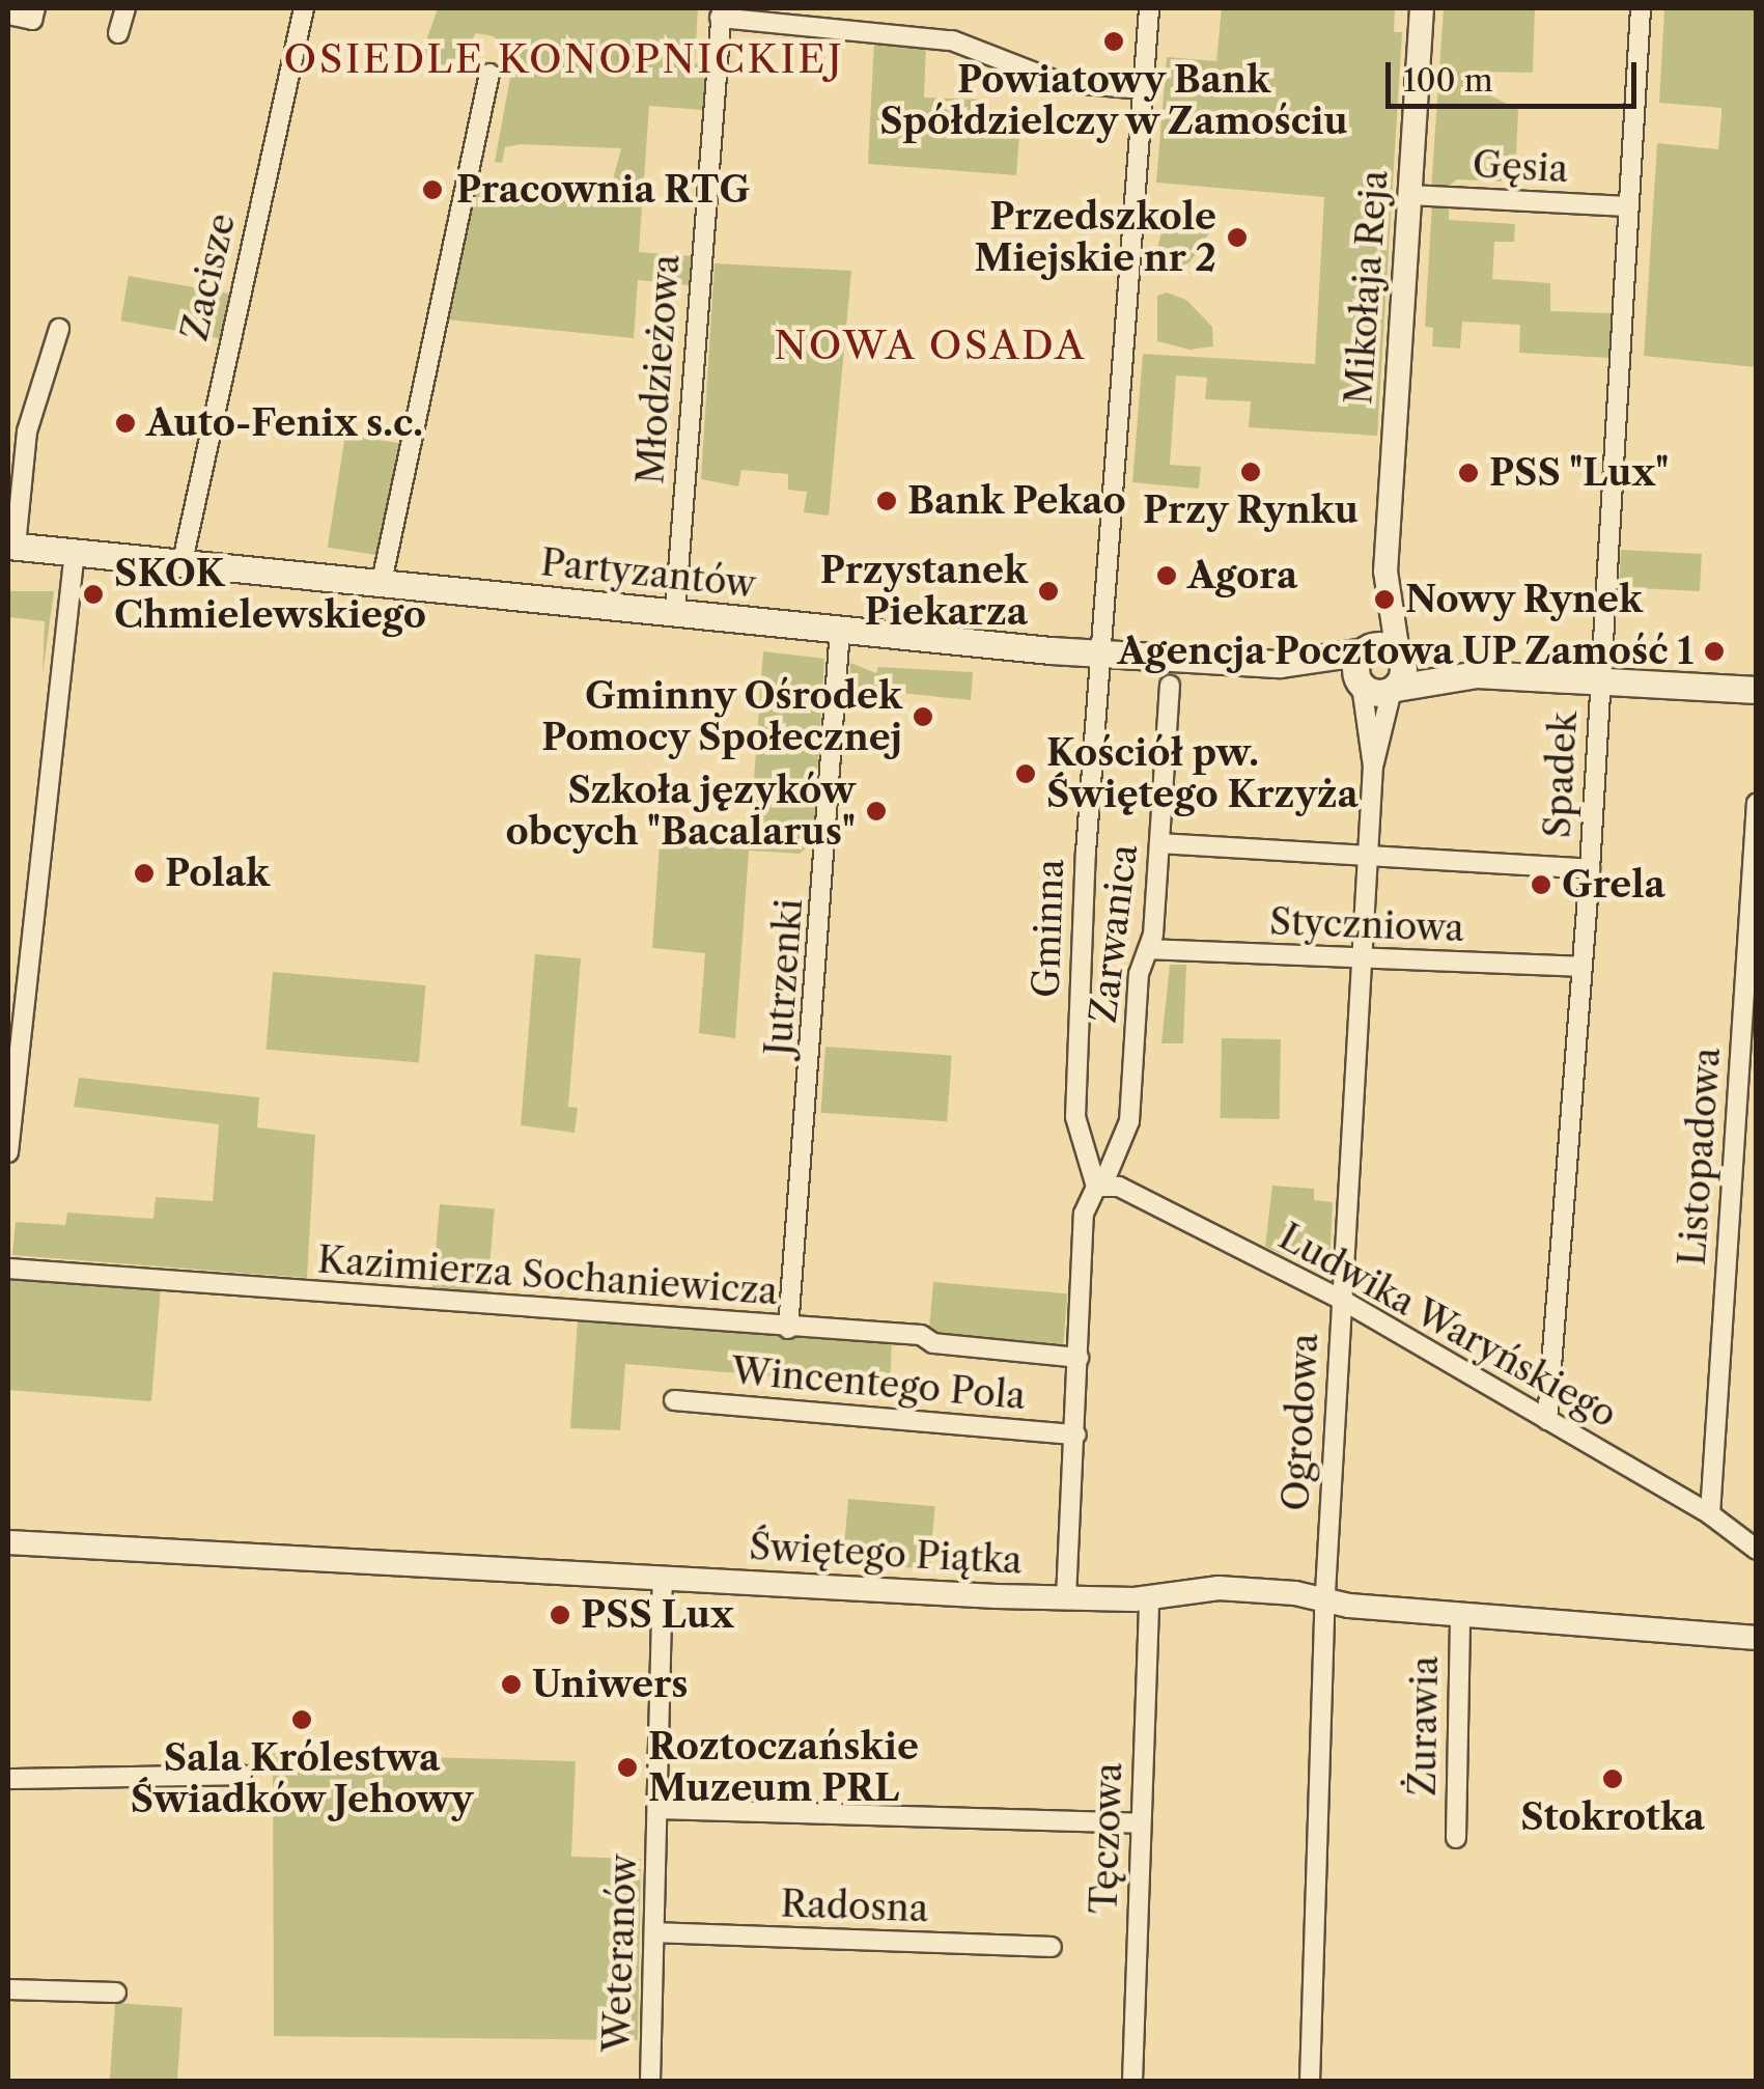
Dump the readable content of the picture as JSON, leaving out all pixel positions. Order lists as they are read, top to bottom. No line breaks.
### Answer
{"streets":{"main road":["Partyzantów"],"street":["Gęsia","Zacisze","Mikołaja Reja","Młodzieżowa","Spadek","Styczniowa","Gminna","Zarwanica","Jutrzenki","Listopadowa","Kazimierza Sochaniewicza","Ludwika Waryńskiego","Wincentego Pola","Ogrodowa","Świętego Piątka","Żurawia","Tęczowa","Radosna","Weteranów"]},"crossings":[["Gęsia","Mikołaja Reja"],["Gęsia","Spadek"],["Zacisze","Partyzantów"],["Mikołaja Reja","Partyzantów"],["Mikołaja Reja","Ogrodowa"],["Młodzieżowa","Partyzantów"],["Partyzantów","Gminna"],["Partyzantów","Jutrzenki"],["Partyzantów","Ogrodowa"],["Spadek","Styczniowa"],["Spadek","Ludwika Waryńskiego"],["Styczniowa","Zarwanica"],["Styczniowa","Ogrodowa"],["Gminna","Zarwanica"],["Gminna","Ludwika Waryńskiego"],["Zarwanica","Ludwika Waryńskiego"],["Jutrzenki","Kazimierza Sochaniewicza"],["Listopadowa","Ludwika Waryńskiego"],["Ludwika Waryńskiego","Ogrodowa"],["Ogrodowa","Świętego Piątka"],["Świętego Piątka","Żurawia"],["Świętego Piątka","Tęczowa"],["Świętego Piątka","Weteranów"],["Radosna","Weteranów"]],"districts":["OSIEDLE KONOPNICKIEJ","NOWA OSADA"],"places":["Powiatowy Bank Spółdzielczy w Zamościu","Pracownia RTG","Przedszkole Miejskie nr 2","Auto-Fenix s.c.","Przy Rynku","PSS \"Lux\"","Bank Pekao","Agora","Przystanek Piekarza","SKOK Chmielewskiego","Nowy Rynek","Agencja Pocztowa UP Zamość 1","Gminny Ośrodek Pomocy Społecznej","Kościół pw. Świętego Krzyża","Szkoła języków obcych \"Bacalarus\"","Polak","Grela","PSS Lux","Uniwers","Sala Królestwa Świadków Jehowy","Roztoczańskie Muzeum PRL","Stokrotka"],"scale_bar":"100 m"}
